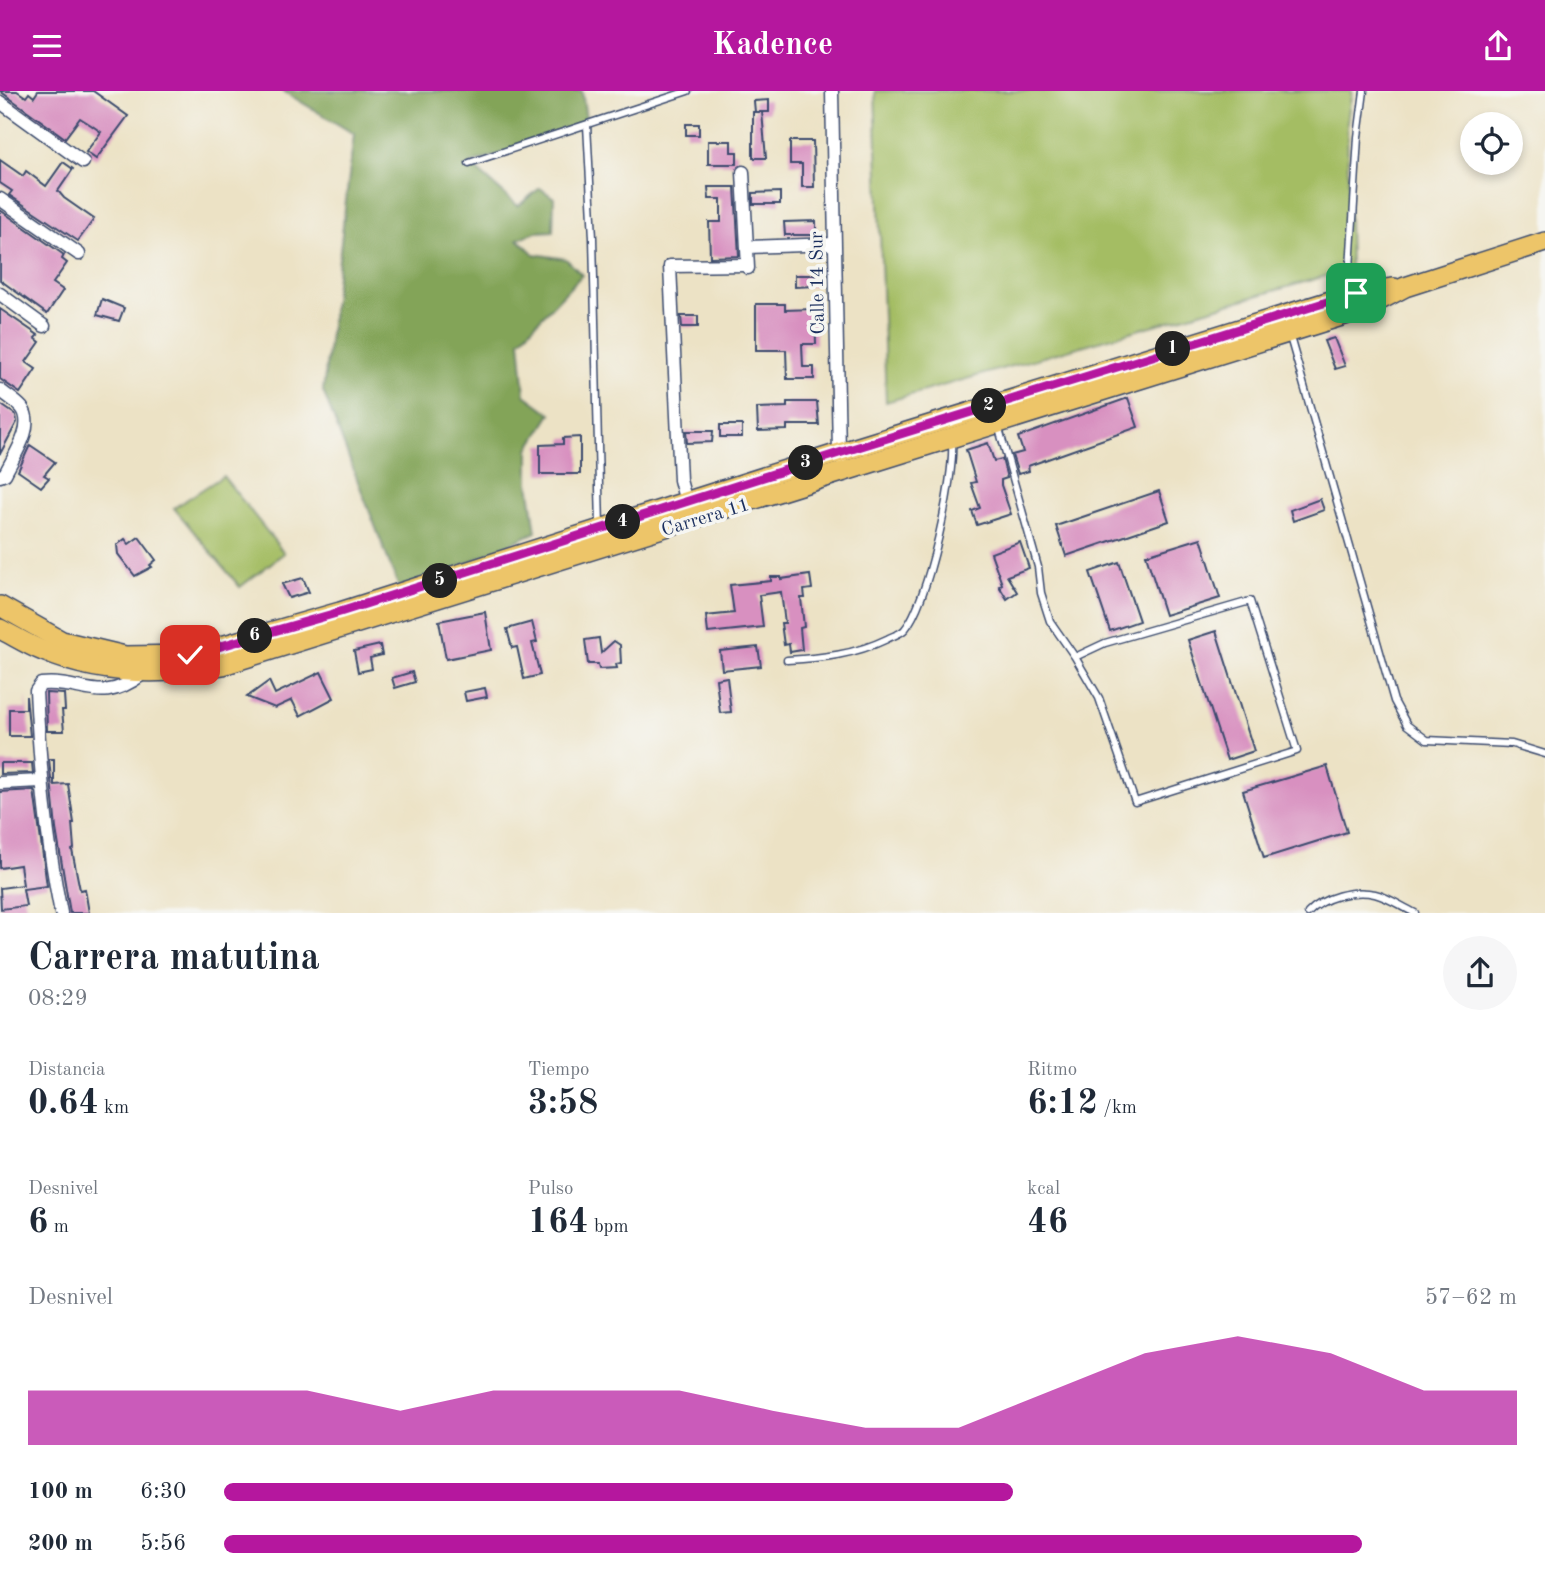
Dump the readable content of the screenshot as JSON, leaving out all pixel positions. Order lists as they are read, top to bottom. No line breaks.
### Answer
{"streets":{"main road":["Carrera 11"],"street":["Calle 14 Sur"]},"crossings":[["Calle 14 Sur","Carrera 11"]],"page":{"header":"Kadence","pins":["1","2","3","4","5","6"],"heading":["Carrera matutina","08:29"],"stats":[["Distancia","0.64 km"],["Tiempo","3:58"],["Ritmo","6:12 /km"],["Desnivel","6 m"],["Pulso","164 bpm"],["kcal","46"]],"chart":["Desnivel","57–62 m"],"list":[{"name":"100 m","note":"6:30"},{"name":"200 m","note":"5:56"}]}}
